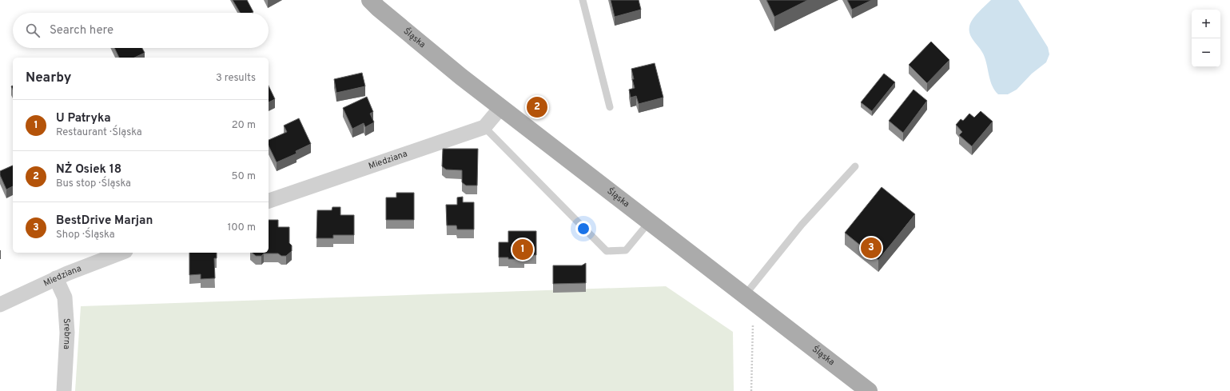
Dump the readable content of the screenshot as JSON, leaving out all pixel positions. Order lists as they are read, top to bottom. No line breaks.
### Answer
{"streets":{"main road":["Śląska"],"street":["Miedziana","Srebrna"]},"crossings":[["Miedziana","Srebrna"]],"page":{"map_buttons":["+","−"],"search":"Search here","heading":["Nearby","3 results"],"pins":["2","3","1"],"list":[{"mark":"1","name":"U Patryka","note":"Restaurant · Śląska","value":"20 m"},{"mark":"2","name":"NŻ Osiek 18","note":"Bus stop · Śląska","value":"50 m"},{"mark":"3","name":"BestDrive Marjan","note":"Shop · Śląska","value":"100 m"}]}}
